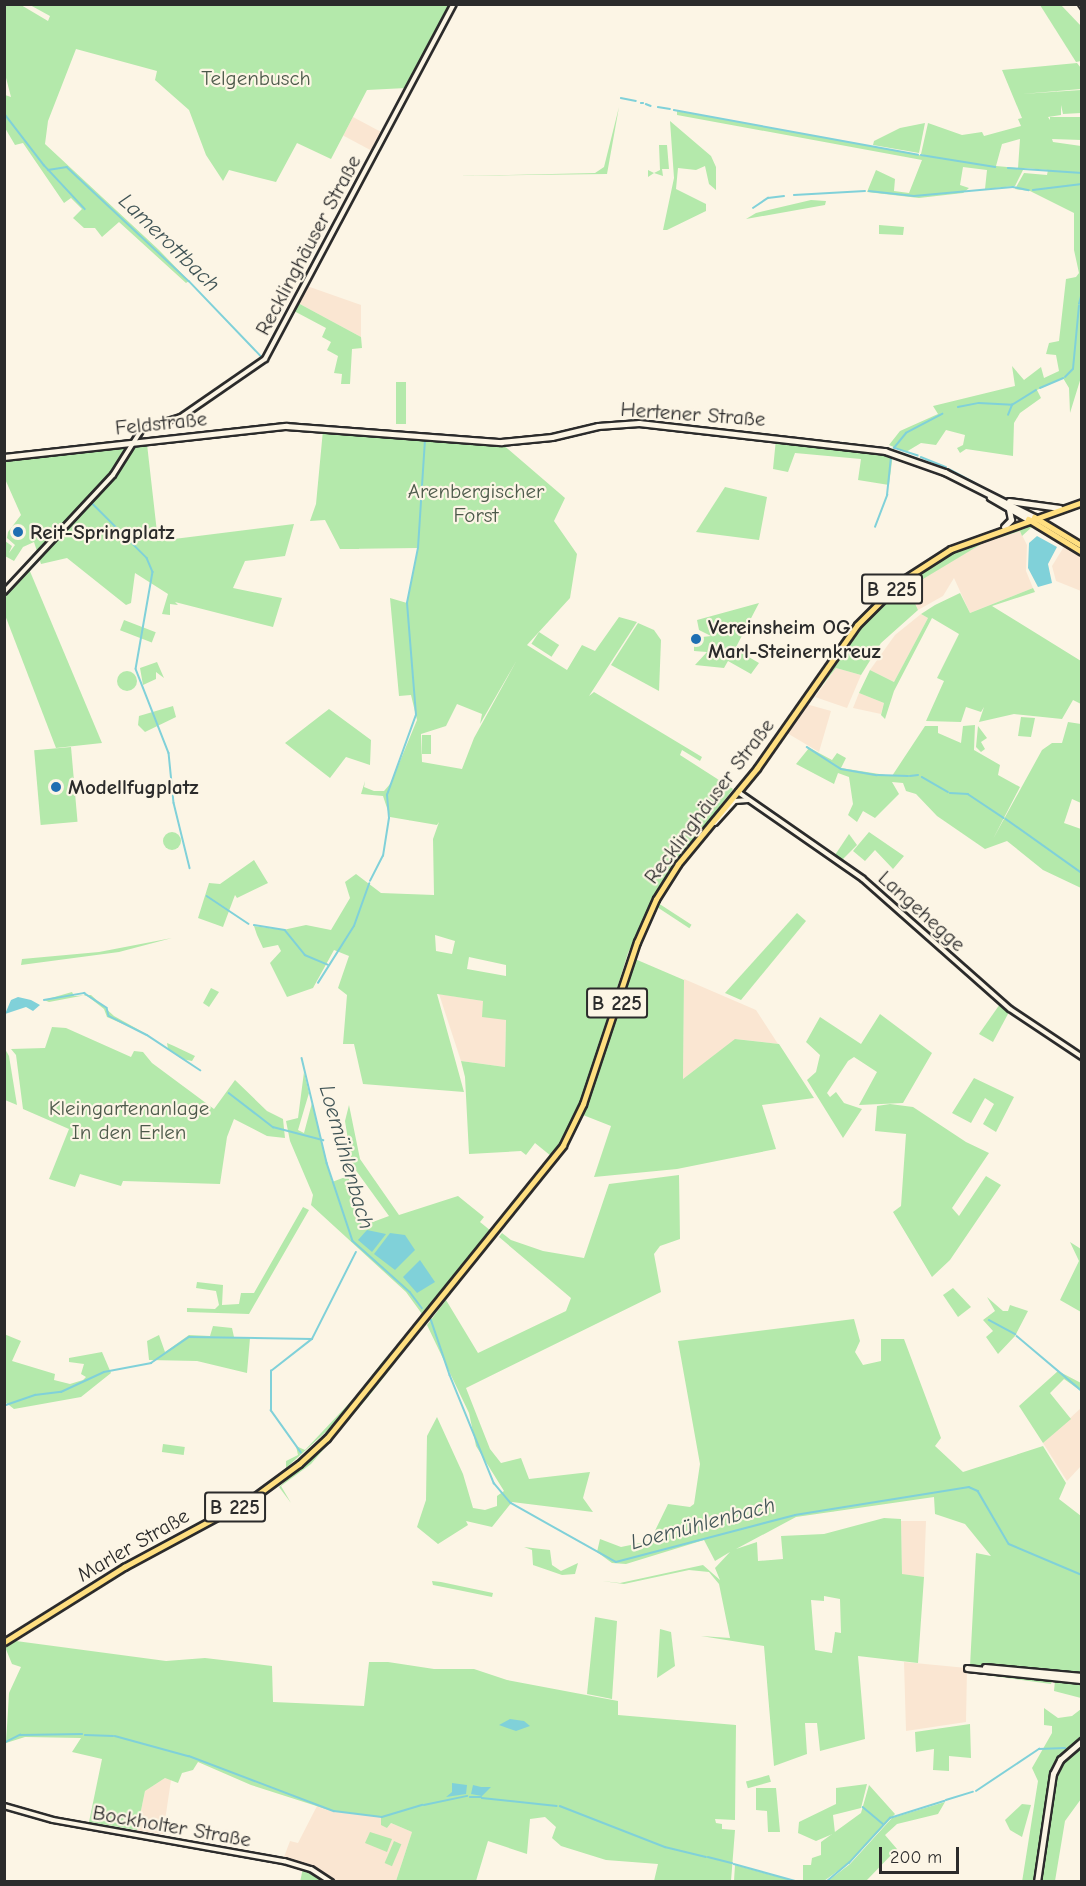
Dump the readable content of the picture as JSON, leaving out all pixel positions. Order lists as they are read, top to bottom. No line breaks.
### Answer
{"streets":{"main road":["Recklinghäuser Straße","Hertener Straße","Feldstraße","B 225","Marler Straße"],"street":["Langehegge","Bockholter Straße"]},"crossings":[["Recklinghäuser Straße","Hertener Straße"],["Recklinghäuser Straße","Feldstraße"],["Recklinghäuser Straße","B 225"],["Recklinghäuser Straße","Langehegge"],["Recklinghäuser Straße","Marler Straße"],["Hertener Straße","Feldstraße"],["B 225","Langehegge"]],"water":["Lamerottbach","Loemühlenbach"],"parks":["Telgenbusch","Arenbergischer Forst","Kleingartenanlage In den Erlen"],"places":["Reit-Springplatz","Vereinsheim OG Marl-Steinernkreuz","Modellfugplatz"],"scale_bar":"200 m"}
